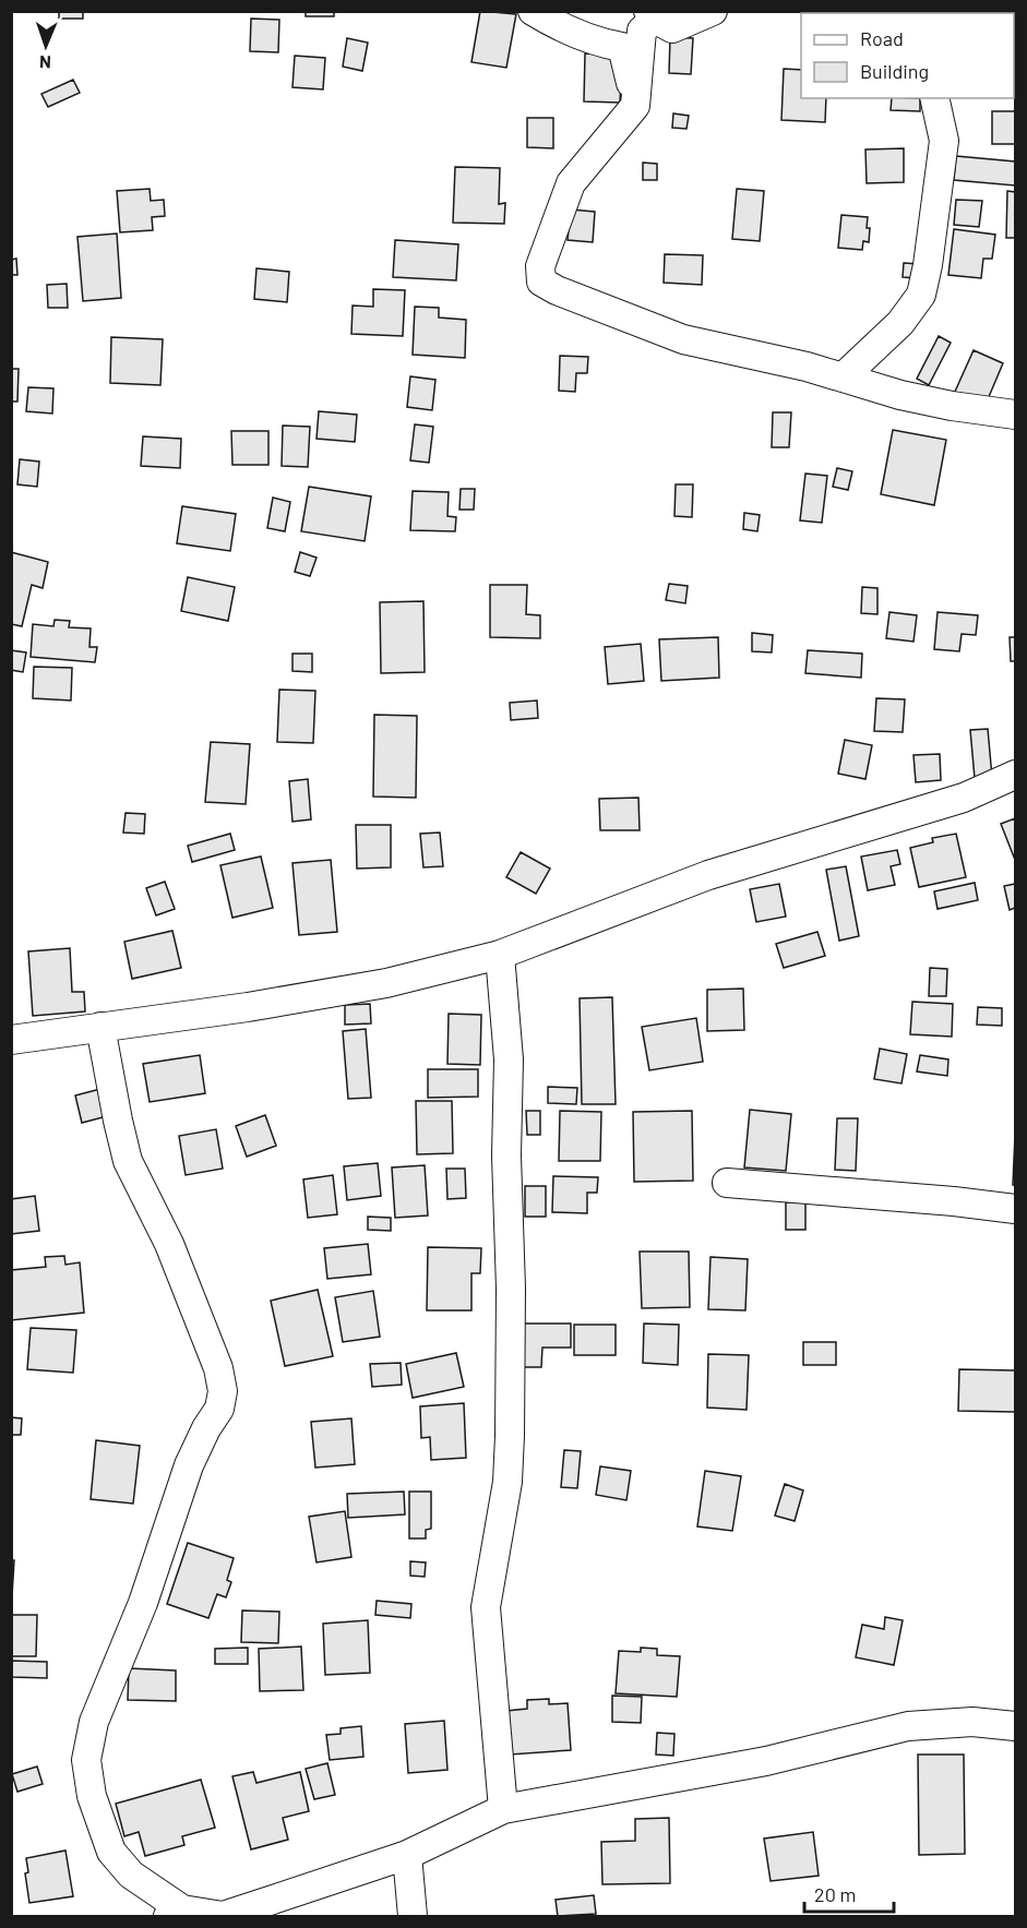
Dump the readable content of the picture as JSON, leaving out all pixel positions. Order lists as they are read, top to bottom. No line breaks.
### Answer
{"legend":["Road","Building"],"scale_bar":"20 m","north":"bottom"}
